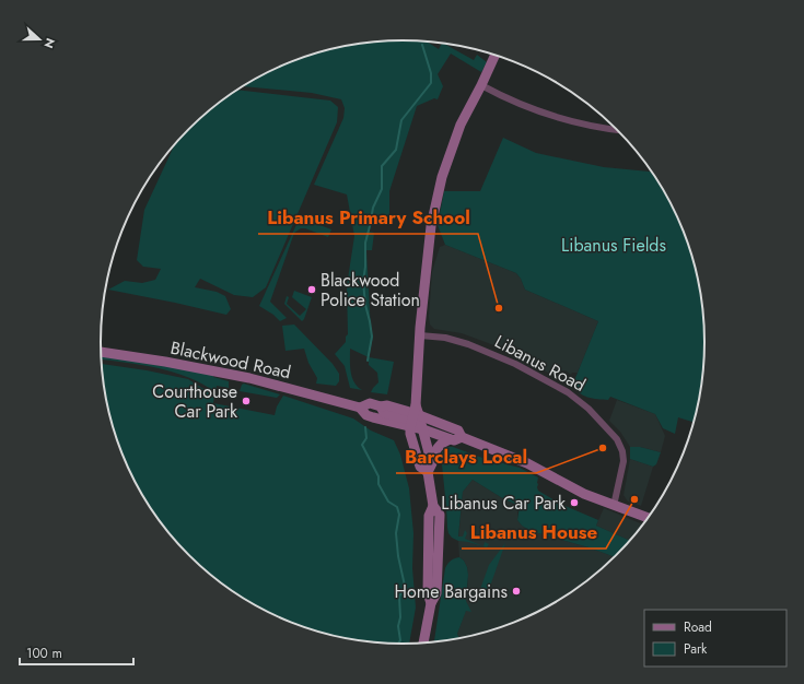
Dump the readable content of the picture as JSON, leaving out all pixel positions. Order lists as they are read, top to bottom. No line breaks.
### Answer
{"streets":{"main road":["Blackwood Road"],"street":["Libanus Road"]},"parks":["Libanus Fields"],"places":["Blackwood Police Station","Libanus Primary School","Courthouse Car Park","Barclays Local","Libanus House","Libanus Car Park","Home Bargains"],"legend":["Road","Park"],"scale_bar":"100 m","north":"right"}
